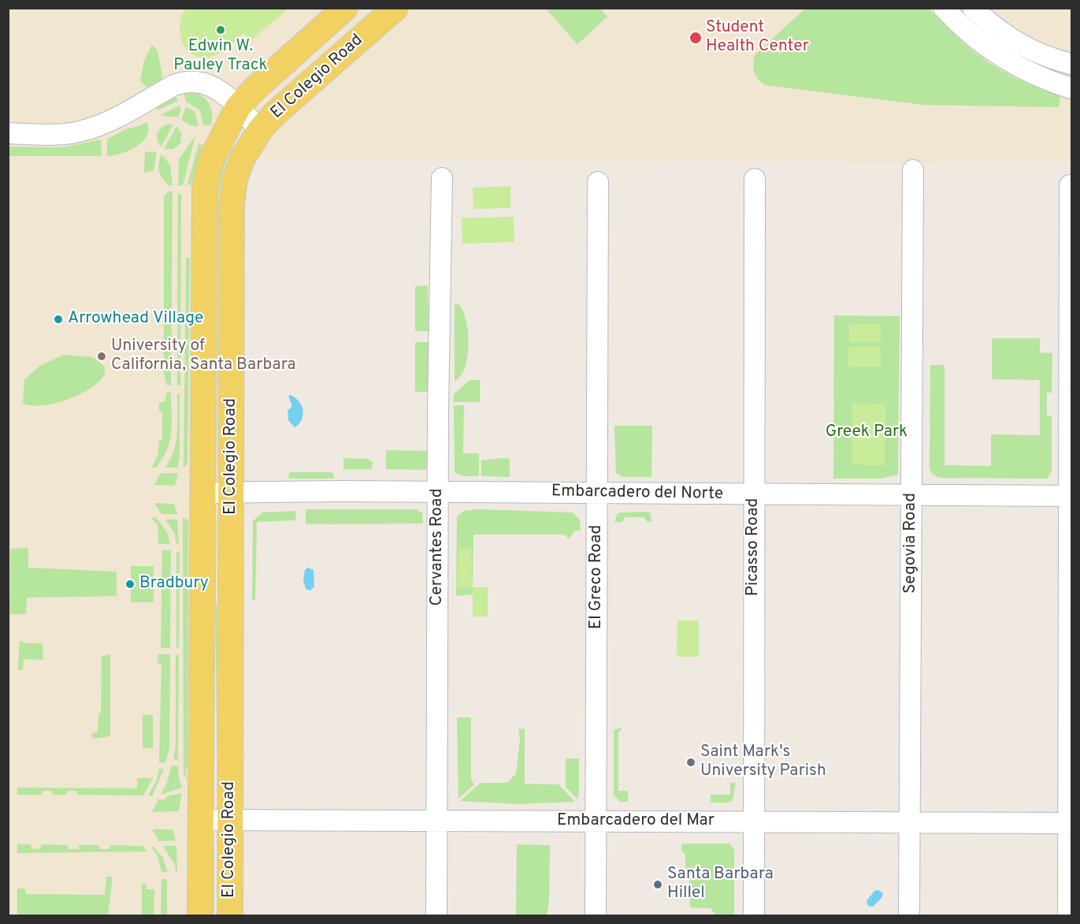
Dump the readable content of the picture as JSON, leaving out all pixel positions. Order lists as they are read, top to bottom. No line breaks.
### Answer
{"streets":{"main road":["El Colegio Road"],"street":["Embarcadero del Norte","Segovia Road","Cervantes Road","Picasso Road","El Greco Road","Embarcadero del Mar"]},"crossings":[["El Colegio Road","Embarcadero del Norte"],["El Colegio Road","Embarcadero del Mar"],["Embarcadero del Norte","Segovia Road"],["Embarcadero del Norte","Cervantes Road"],["Embarcadero del Norte","Picasso Road"],["Embarcadero del Norte","El Greco Road"],["Segovia Road","Embarcadero del Mar"],["Cervantes Road","Embarcadero del Mar"],["Picasso Road","Embarcadero del Mar"],["El Greco Road","Embarcadero del Mar"]],"parks":["Greek Park"],"places":["Edwin W. Pauley Track","Student Health Center","Arrowhead Village","University of California, Santa Barbara","Bradbury","Saint Mark's University Parish","Santa Barbara Hillel"]}
